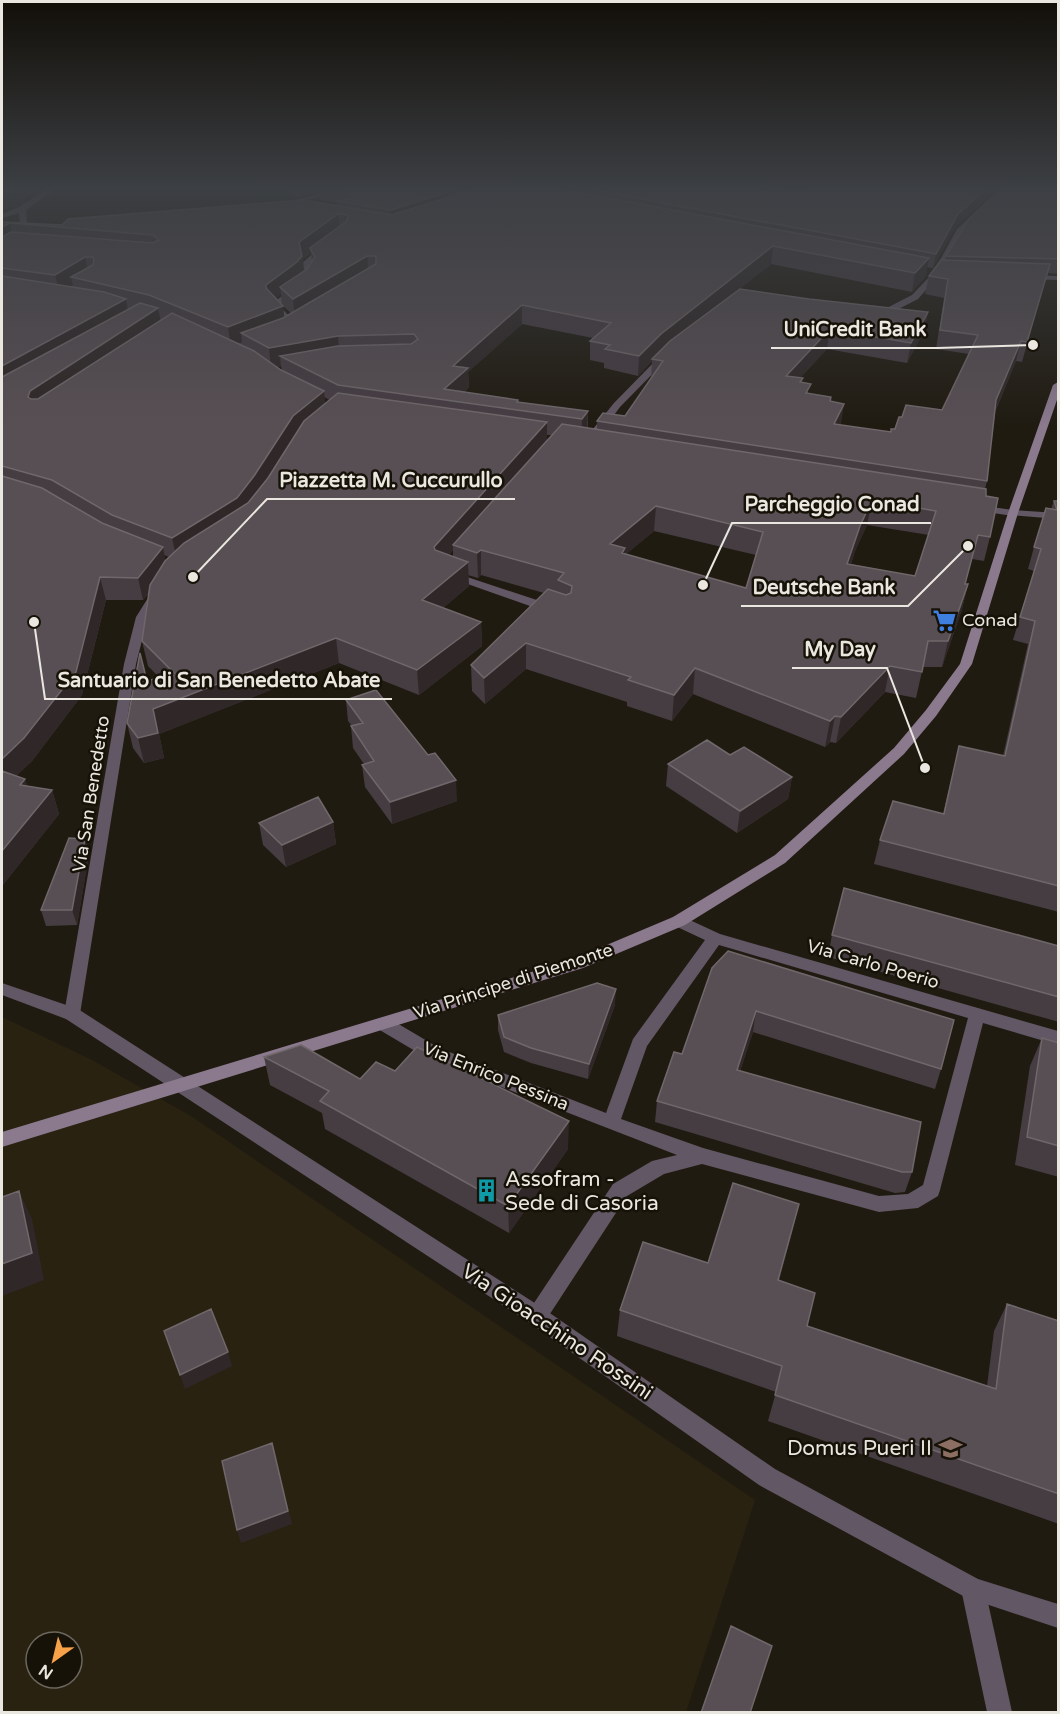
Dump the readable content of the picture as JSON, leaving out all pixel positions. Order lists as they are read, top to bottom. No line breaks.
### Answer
{"streets":{"main road":["Via Principe di Piemonte"],"street":["Via San Benedetto","Via Carlo Poerio","Via Enrico Pessina","Via Gioacchino Rossini"]},"crossings":[["Via San Benedetto","Via Gioacchino Rossini"],["Via Carlo Poerio","Via Principe di Piemonte"],["Via Carlo Poerio","Via Enrico Pessina"],["Via Principe di Piemonte","Via Enrico Pessina"]],"places":{"other":["UniCredit Bank","Deutsche Bank","Piazzetta M. Cuccurullo","Parcheggio Conad","Santuario di San Benedetto Abate","My Day"],"supermarket":["Conad"],"building":["Assofram - Sede di Casoria"],"school or university":["Domus Pueri II"]},"north":"bottom left"}
